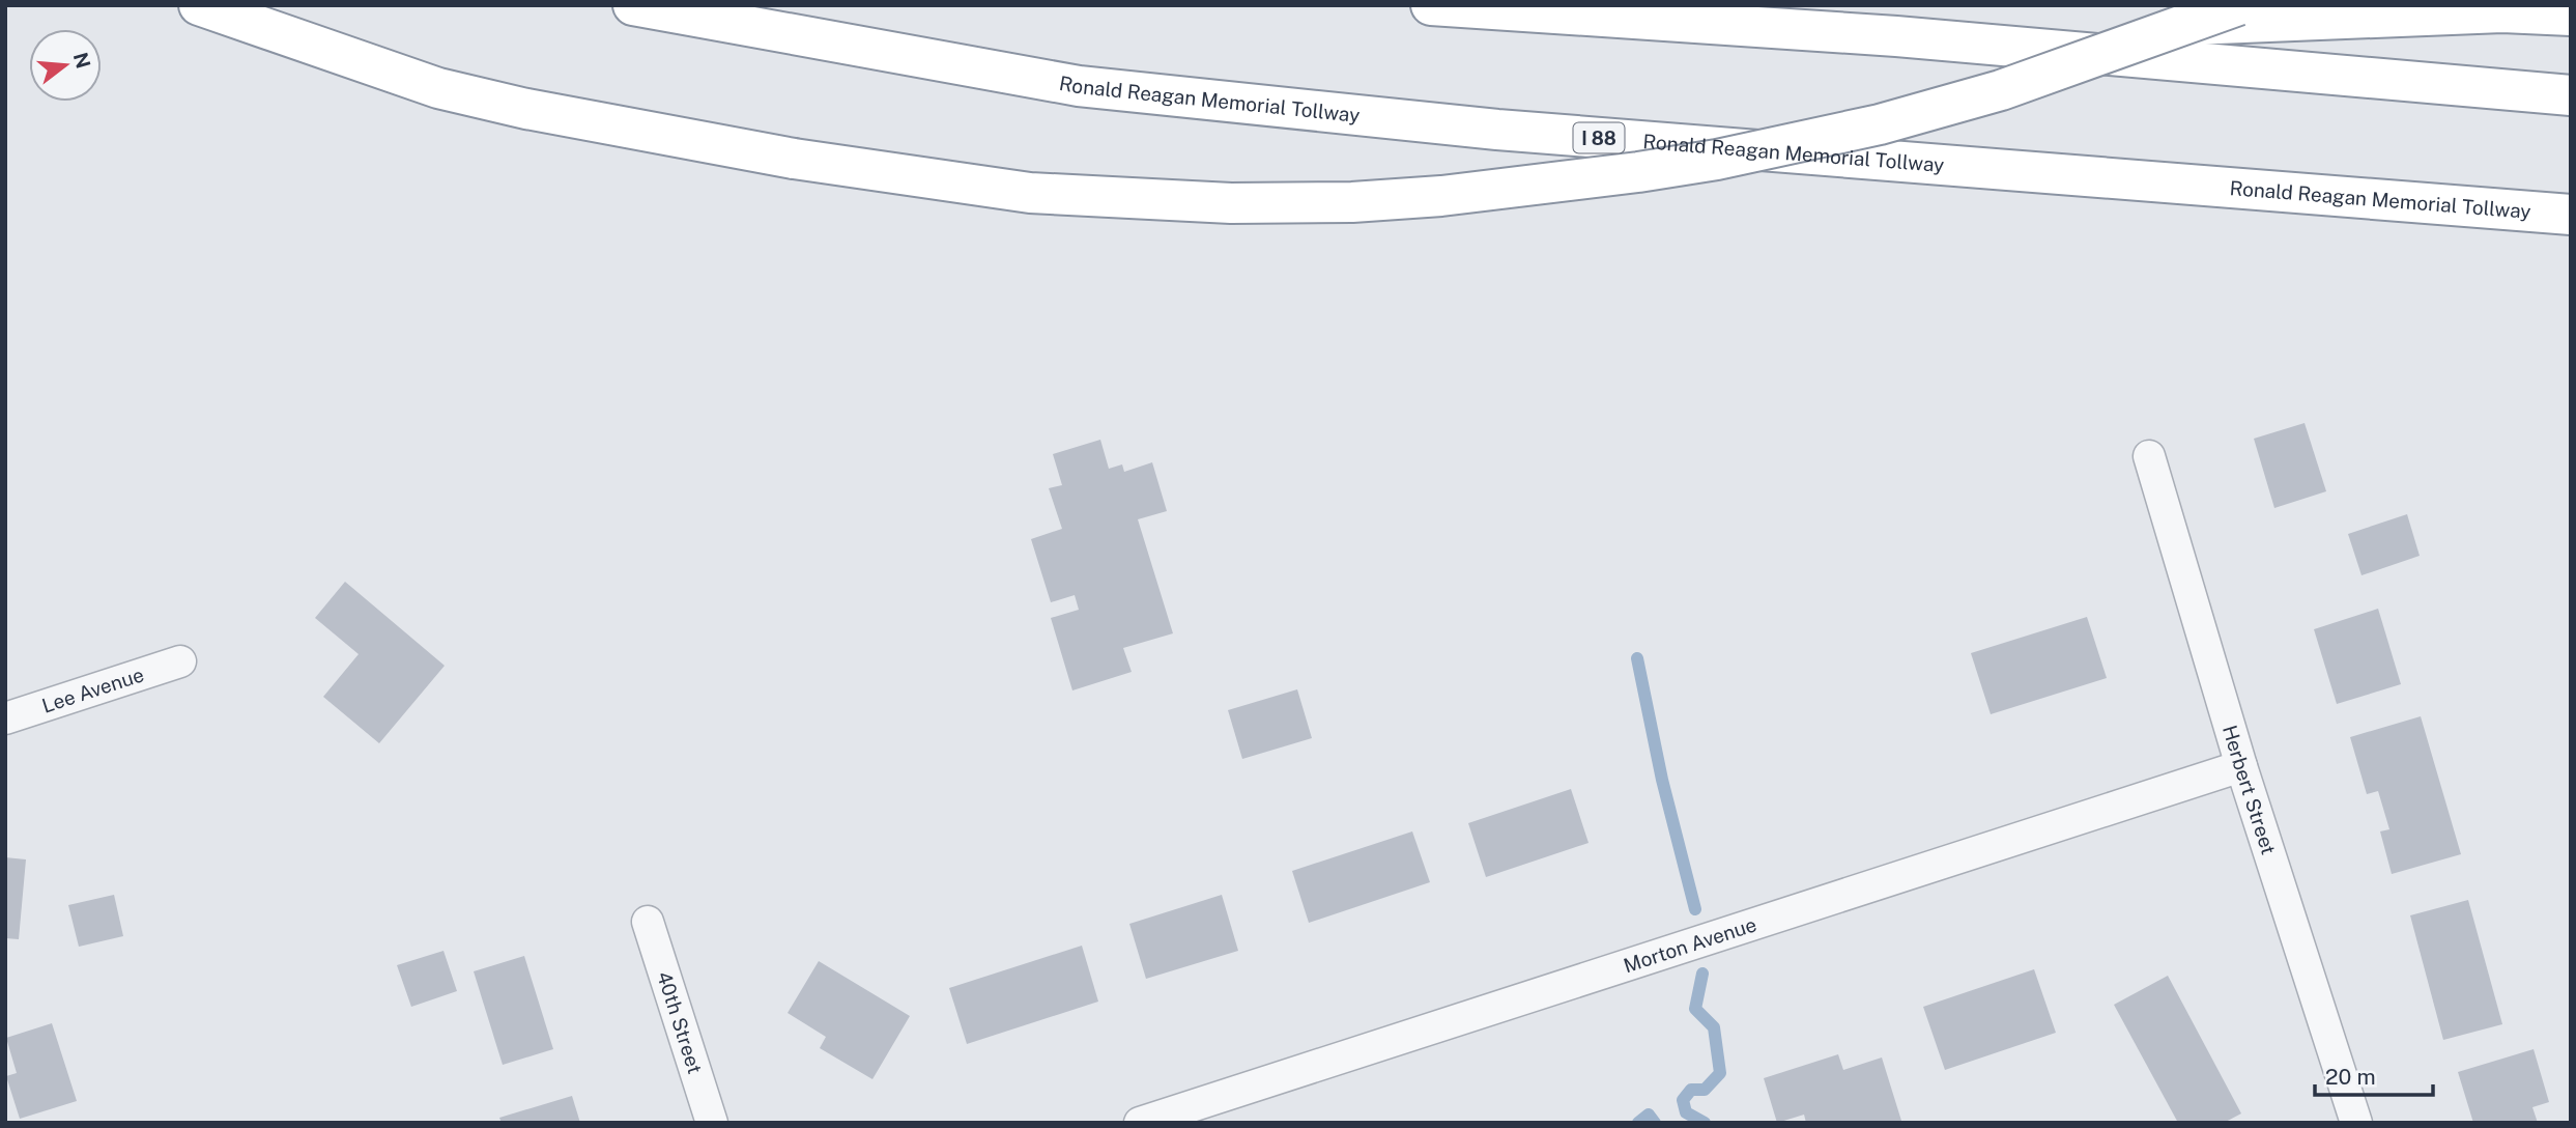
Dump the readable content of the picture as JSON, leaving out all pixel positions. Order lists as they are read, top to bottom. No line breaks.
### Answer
{"streets":{"highway":["Ronald Reagan Memorial Tollway","I 88"],"street":["Lee Avenue","Herbert Street","Morton Avenue","40th Street"]},"crossings":[["Herbert Street","Morton Avenue"]],"scale_bar":"20 m","north":"right"}
